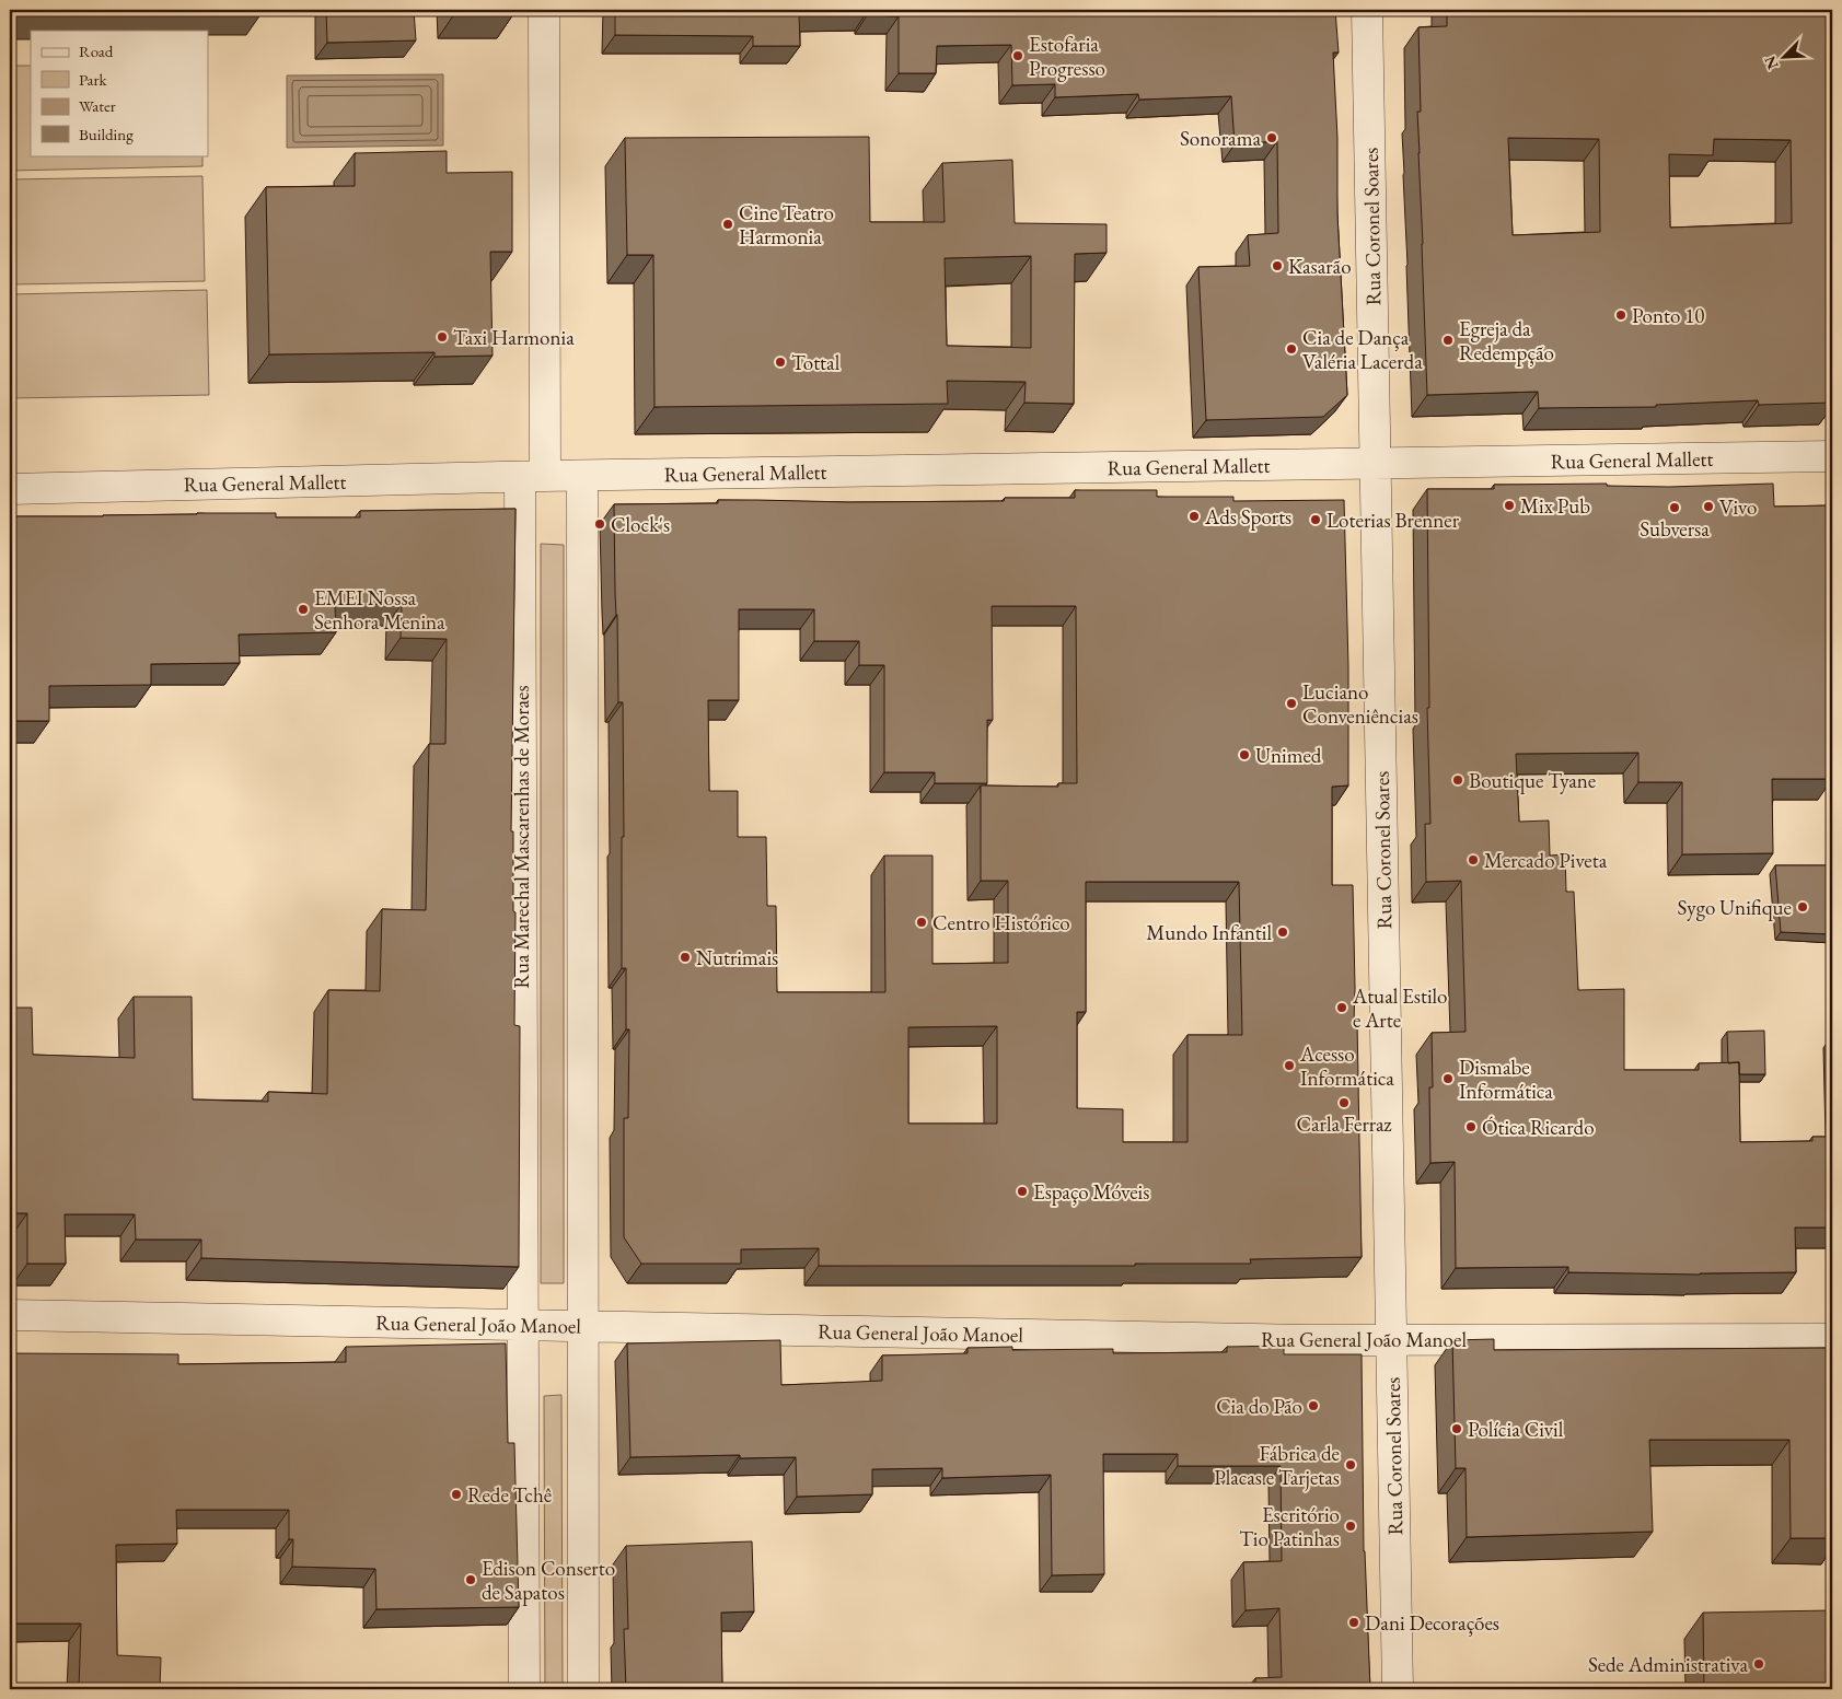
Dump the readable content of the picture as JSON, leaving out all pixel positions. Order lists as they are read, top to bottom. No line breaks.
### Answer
{"streets":{"street":["Rua Coronel Soares","Rua General Mallett","Rua Marechal Mascarenhas de Moraes","Rua General João Manoel"]},"crossings":[["Rua Coronel Soares","Rua General Mallett"],["Rua Coronel Soares","Rua General João Manoel"],["Rua General Mallett","Rua Marechal Mascarenhas de Moraes"],["Rua Marechal Mascarenhas de Moraes","Rua General João Manoel"]],"places":["Estofaria Progresso","Sonorama","Cine Teatro Harmonia","Kasarão","Ponto 10","Taxi Harmonia","Egreja da Redempção","Cia de Dança Valéria Lacerda","Tottal","Mix Pub","Vivo","Subversa","Ads Sports","Loterias Brenner","Clock's","EMEI Nossa Senhora Menina","Luciano Conveniências","Unimed","Boutique Tyane","Mercado Piveta","Sygo Unifique","Centro Histórico","Mundo Infantil","Nutrimais","Atual Estilo e Arte","Acesso Informática","Dismabe Informática","Carla Ferraz","Ótica Ricardo","Espaço Móveis","Cia do Pão","Polícia Civil","Fábrica de Placas e Tarjetas","Rede Tchê","Escritório Tio Patinhas","Edison Conserto de Sapatos","Dani Decorações","Sede Administrativa"],"legend":["Road","Park","Water","Building"],"north":"bottom left"}
